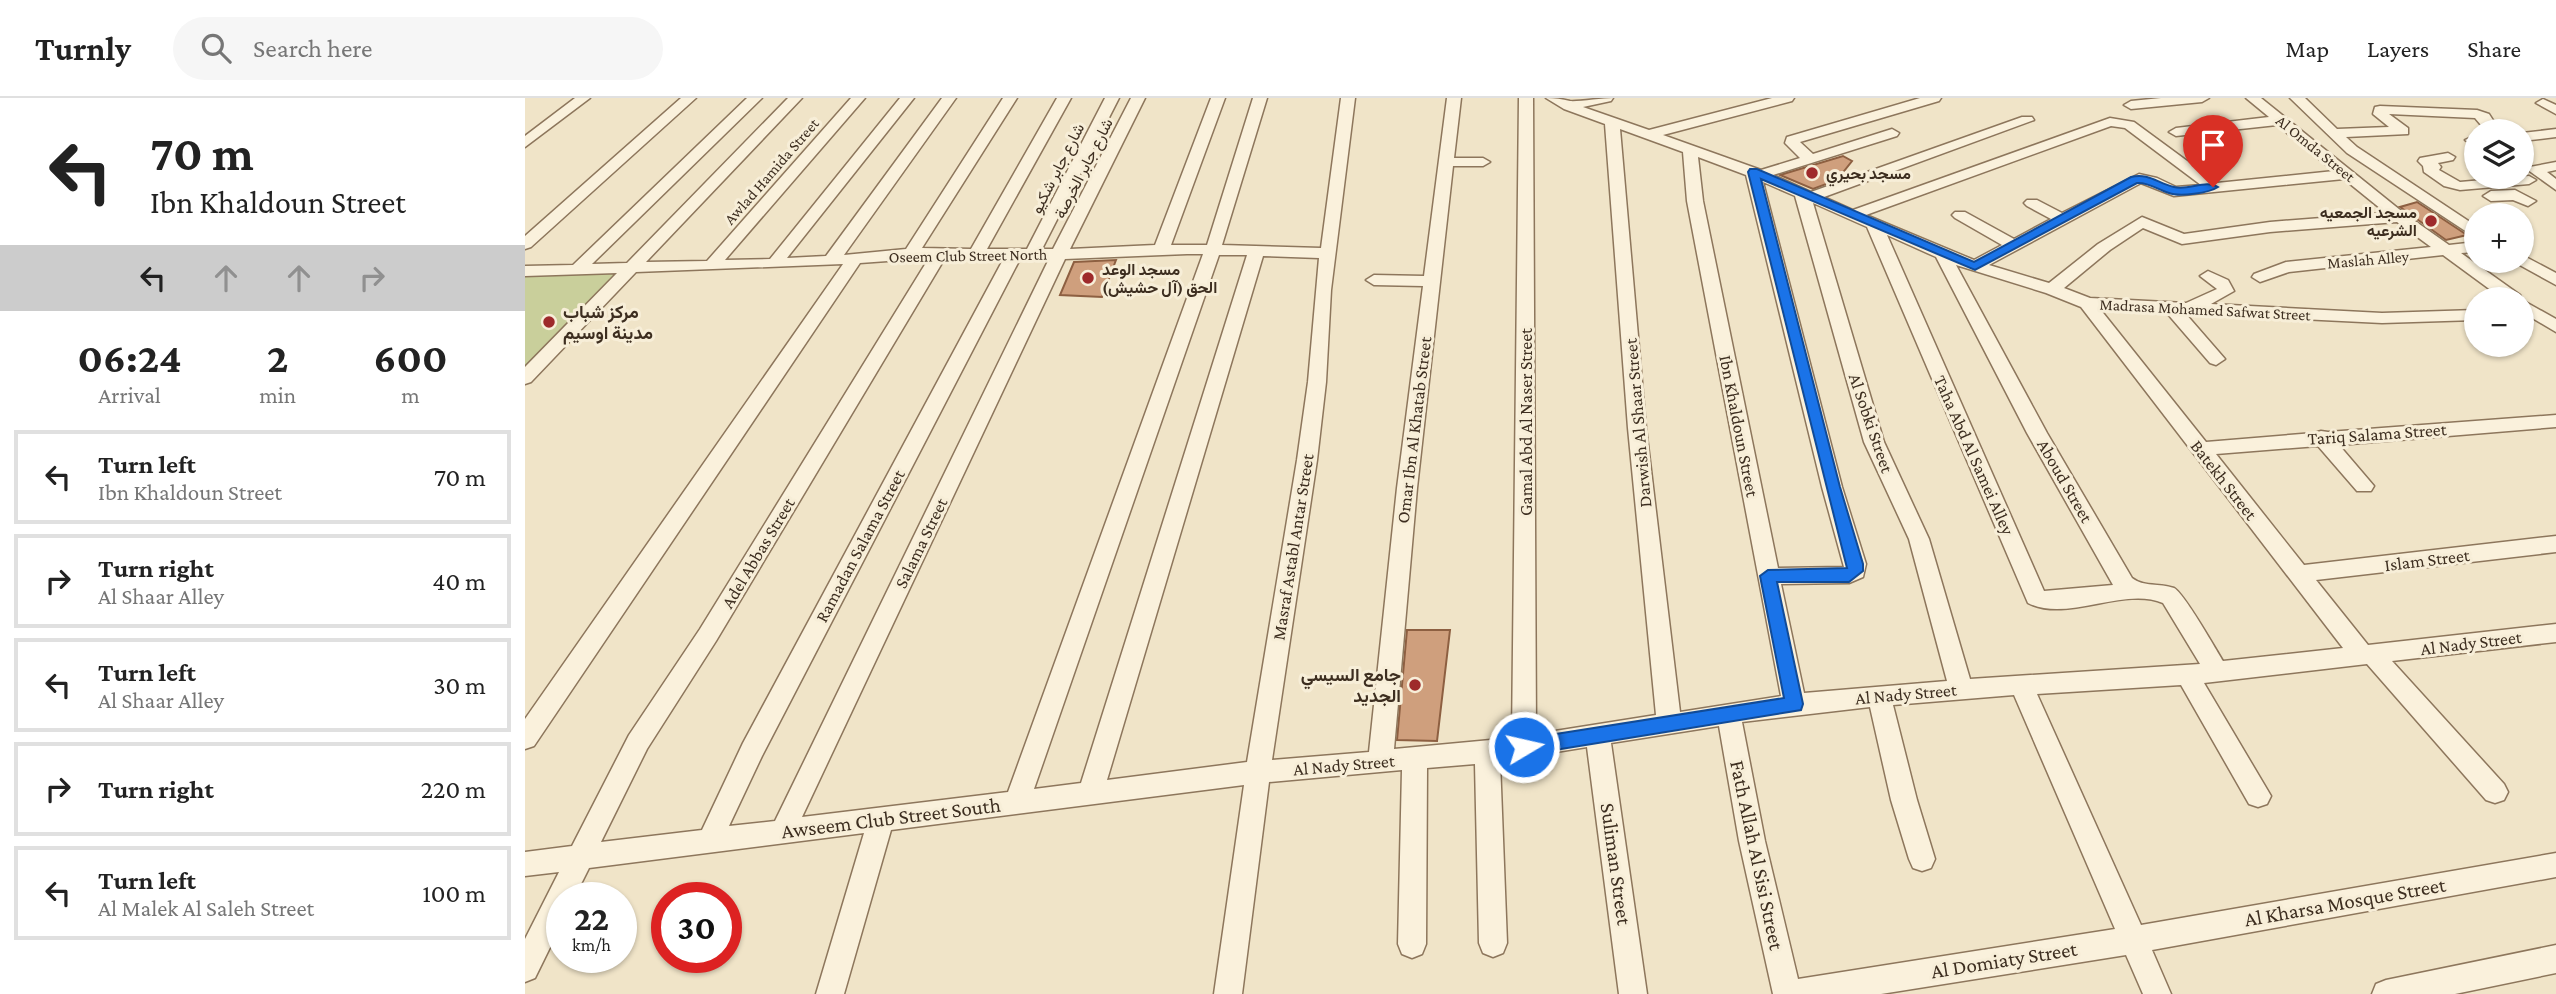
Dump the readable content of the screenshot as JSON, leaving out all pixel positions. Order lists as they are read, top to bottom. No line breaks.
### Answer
{"streets":{"street":["Al Omda Street","شارع جابر شكيو","شارع جابر الخرصة","Awlad Hamida Street","Oseem Club Street North","Maslah Alley","Madrasa Mohamed Safwat Street","Gamal Abd Al Naser Street","Darwish Al Shaar Street","Al Sobki Street","Ibn Khaldoun Street","Omar Ibn Al Khatab Street","Tariq Salama Street","Taha Abd Al Samei Alley","Batekh Street","Aboud Street","Salama Street","Ramadan Salama Street","Masraf Astabl Antar Street","Adel Abbas Street","Islam Street","Al Nady Street","Awseem Club Street South","Fath Allah Al Sisi Street","Suliman Street","Al Kharsa Mosque Street","Al Domiaty Street"]},"crossings":[["Al Omda Street","Maslah Alley"],["شارع جابر شكيو","Oseem Club Street North"],["شارع جابر شكيو","Ramadan Salama Street"],["شارع جابر الخرصة","Oseem Club Street North"],["شارع جابر الخرصة","Salama Street"],["Awlad Hamida Street","Oseem Club Street North"],["Oseem Club Street North","Salama Street"],["Oseem Club Street North","Ramadan Salama Street"],["Oseem Club Street North","Masraf Astabl Antar Street"],["Oseem Club Street North","Adel Abbas Street"],["Madrasa Mohamed Safwat Street","Darwish Al Shaar Street"],["Madrasa Mohamed Safwat Street","Al Sobki Street"],["Madrasa Mohamed Safwat Street","Ibn Khaldoun Street"],["Madrasa Mohamed Safwat Street","Taha Abd Al Samei Alley"],["Madrasa Mohamed Safwat Street","Batekh Street"],["Madrasa Mohamed Safwat Street","Aboud Street"],["Gamal Abd Al Naser Street","Al Nady Street"],["Darwish Al Shaar Street","Al Nady Street"],["Al Sobki Street","Al Nady Street"],["Ibn Khaldoun Street","Al Nady Street"],["Omar Ibn Al Khatab Street","Al Nady Street"],["Tariq Salama Street","Batekh Street"],["Taha Abd Al Samei Alley","Aboud Street"],["Batekh Street","Islam Street"],["Batekh Street","Al Nady Street"],["Salama Street","Awseem Club Street South"],["Ramadan Salama Street","Awseem Club Street South"],["Masraf Astabl Antar Street","Al Nady Street"],["Masraf Astabl Antar Street","Awseem Club Street South"],["Adel Abbas Street","Awseem Club Street South"],["Al Nady Street","Awseem Club Street South"],["Al Nady Street","Fath Allah Al Sisi Street"],["Al Nady Street","Suliman Street"],["Fath Allah Al Sisi Street","Al Domiaty Street"],["Al Kharsa Mosque Street","Al Domiaty Street"]],"places":["مسجد بحيري","مسجد الجمعيه الشرعيه","مسجد الوعد الحق (آل حشيش)","مركز شباب مدينة اوسيم","جامع السيسي الجديد"],"page":{"header":"Turnly","search":"Search here","nav":["Map","Layers","Share"],"turn":["70 m","Ibn Khaldoun Street"],"map_buttons":["+","−"],"eta":["06:24","Arrival","2","min","600","m"],"list":[{"name":"Turn left","note":"Ibn Khaldoun Street","value":"70 m"},{"name":"Turn right","note":"Al Shaar Alley","value":"40 m"},{"name":"Turn left","note":"Al Shaar Alley","value":"30 m"},{"name":"Turn right","value":"220 m"},{"name":"Turn left","note":"Al Malek Al Saleh Street","value":"100 m"}],"speed":"22 km/h","limit":"30"}}
